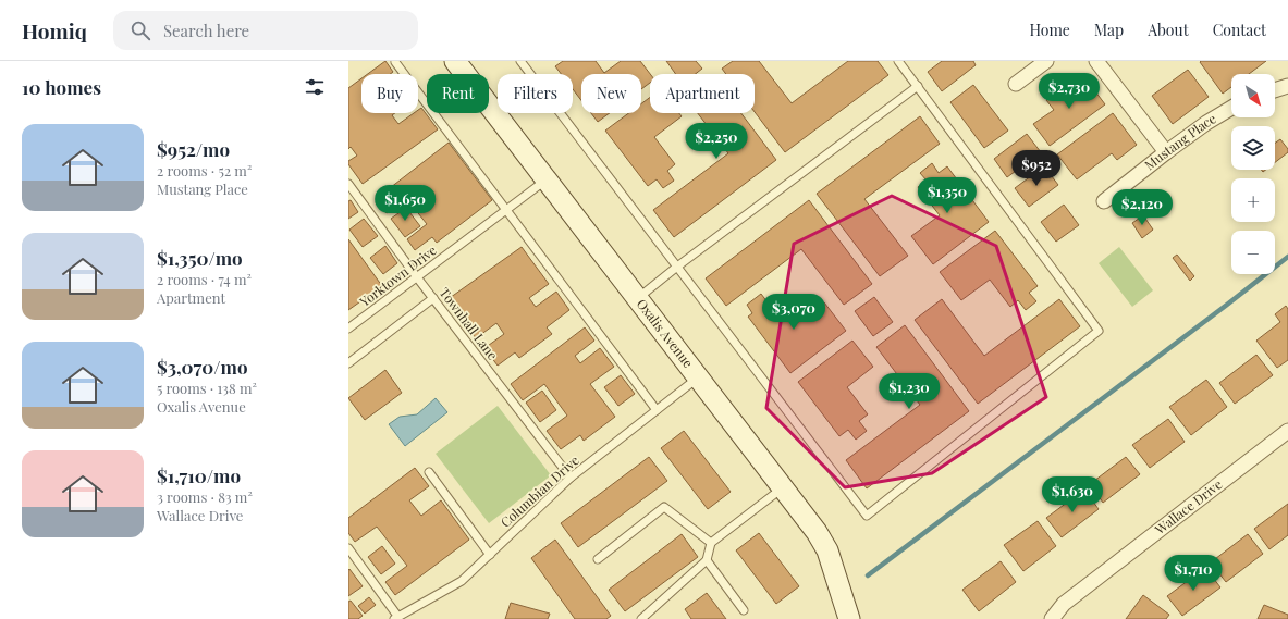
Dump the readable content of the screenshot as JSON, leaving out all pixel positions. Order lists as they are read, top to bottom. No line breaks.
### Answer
{"streets":{"street":["Mustang Place","Oxalis Avenue","Wallace Drive"],"lane":["Yorktown Drive","Townhall Lane","Columbian Drive"]},"crossings":[["Yorktown Drive","Townhall Lane"],["Yorktown Drive","Oxalis Avenue"],["Townhall Lane","Columbian Drive"],["Oxalis Avenue","Columbian Drive"]],"north":"bottom right","page":{"header":"Homiq","search":"Search here","nav":["Home","Map","About","Contact"],"heading":"10 homes","price":["$2,730","$2,250","$952","$1,350","$1,650","$2,120","$3,070","$1,230","$1,630","$1,710"],"map_buttons":["+","−"],"chip":["Buy","Rent","Filters","New","Apartment"],"list":[{"name":"$952/mo","note":"2 rooms · 52 m² · Mustang Place"},{"name":"$1,350/mo","note":"2 rooms · 74 m² · Apartment"},{"name":"$3,070/mo","note":"5 rooms · 138 m² · Oxalis Avenue"},{"name":"$1,710/mo","note":"3 rooms · 83 m² · Wallace Drive"}]}}
